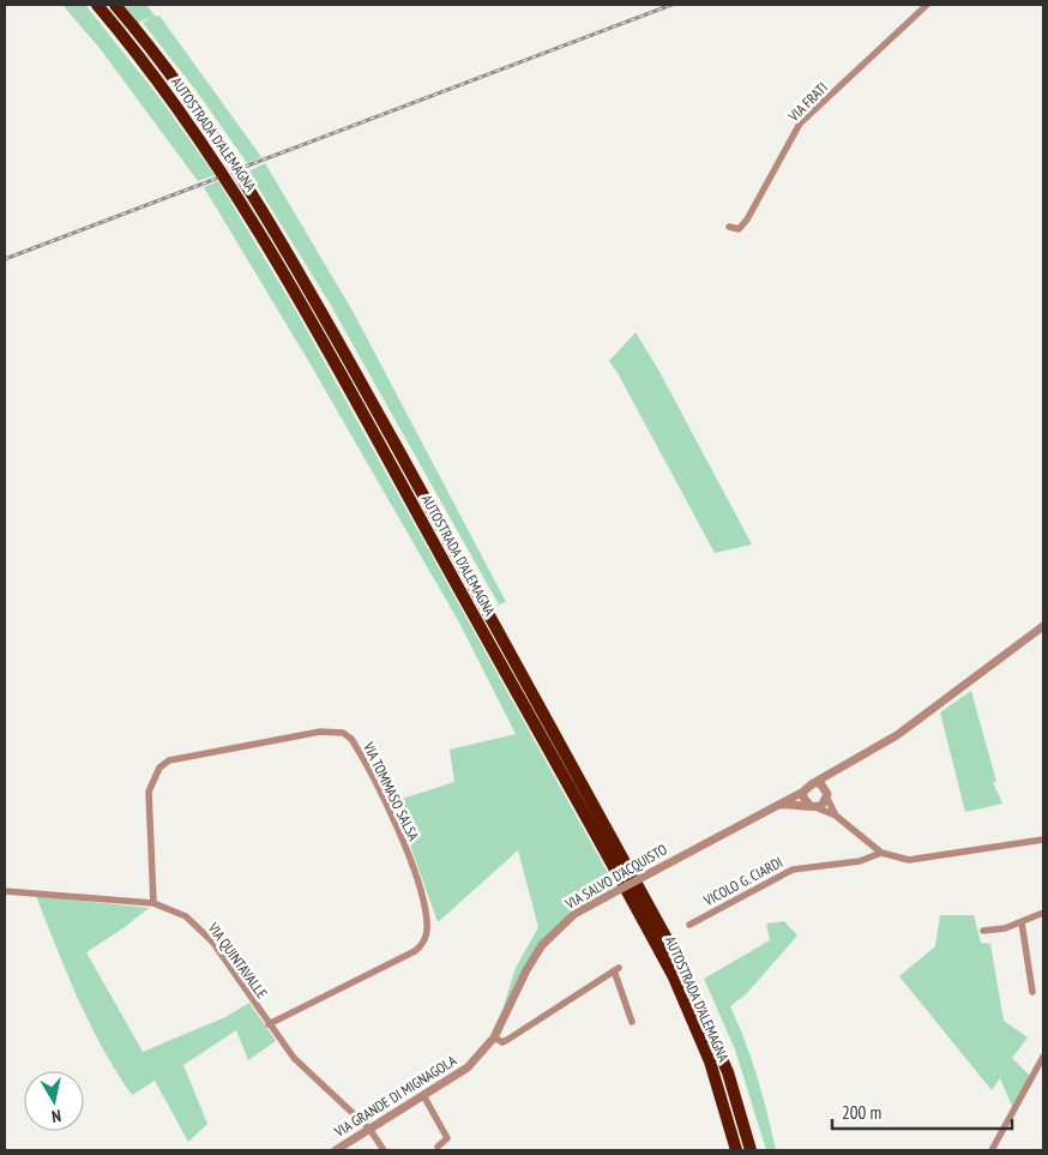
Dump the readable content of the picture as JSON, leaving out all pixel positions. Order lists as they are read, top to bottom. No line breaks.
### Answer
{"streets":{"highway":["AUTOSTRADA D'ALEMAGNA"],"street":["VIA FRATI","VIA TOMMASO SALSA","VIA SALVO D'ACQUISTO","VICOLO G. CIARDI","VIA QUINTAVALLE","VIA GRANDE DI MIGNAGOLA"]},"crossings":[["VIA TOMMASO SALSA","VIA QUINTAVALLE"],["VIA SALVO D'ACQUISTO","VIA GRANDE DI MIGNAGOLA"],["VIA QUINTAVALLE","VIA GRANDE DI MIGNAGOLA"]],"scale_bar":"200 m","north":"bottom"}
